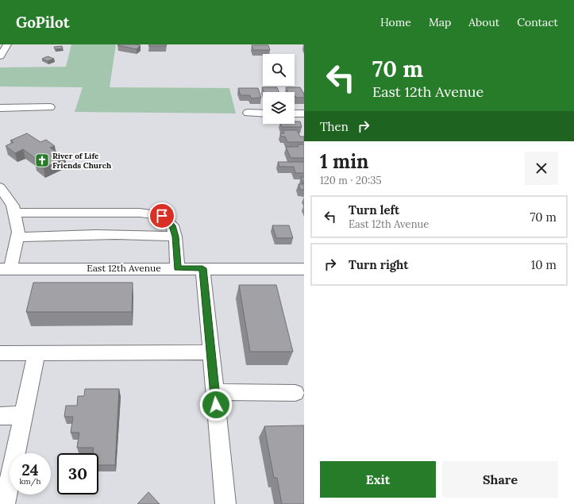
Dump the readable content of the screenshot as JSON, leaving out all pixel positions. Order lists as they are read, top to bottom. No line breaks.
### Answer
{"streets":{"street":["East 12th Avenue"]},"places":{"church":["River of Life Friends Church"]},"page":{"header":"GoPilot","nav":["Home","Map","About","Contact"],"turn":["70 m","East 12th Avenue"],"then":"Then","heading":["1 min","120 m · 20:35"],"list":[{"name":"Turn left","note":"East 12th Avenue","value":"70 m"},{"name":"Turn right","value":"10 m"}],"speed":"24 km/h","limit":"30","buttons":["Exit","Share"]}}
